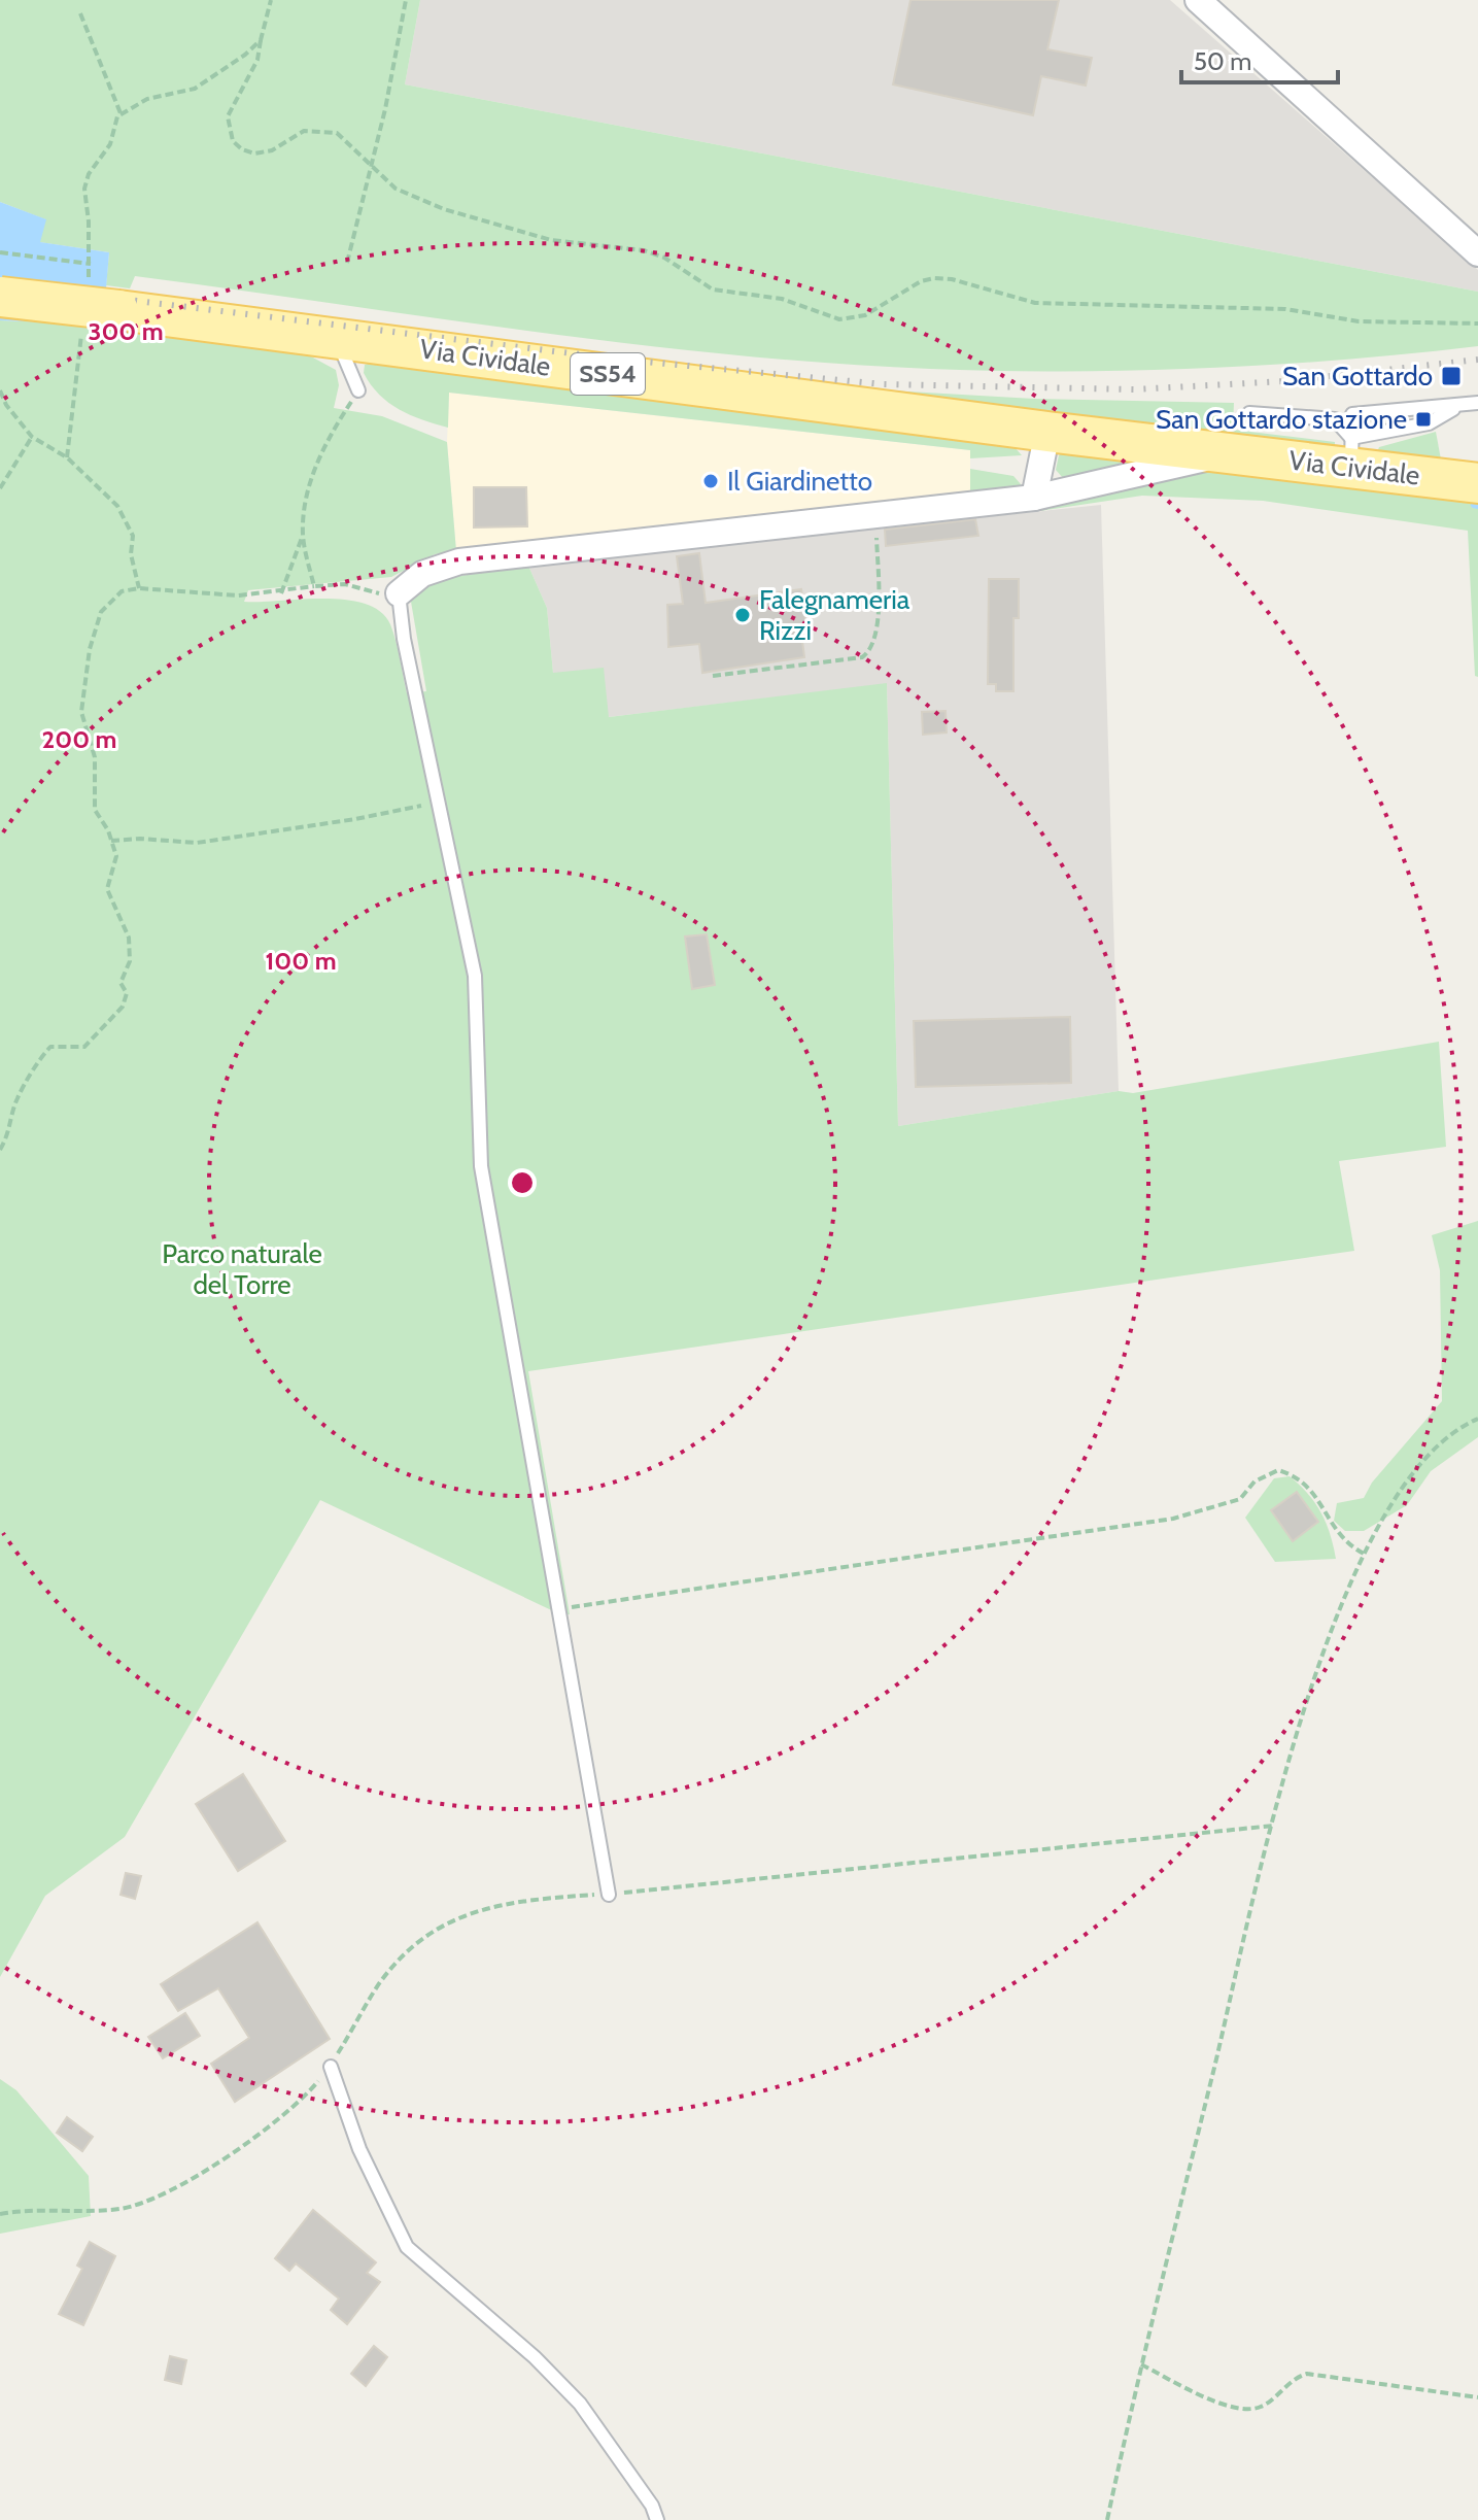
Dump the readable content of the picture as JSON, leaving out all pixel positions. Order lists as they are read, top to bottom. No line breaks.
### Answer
{"streets":{"main road":["Via Cividale","SS54"]},"crossings":[["Via Cividale","SS54"]],"parks":["Parco naturale del Torre"],"places":{"transit":["San Gottardo","San Gottardo stazione"],"other":["Il Giardinetto","Falegnameria Rizzi"]},"scale_bar":"50 m","rings":["300 m","200 m","100 m"]}
